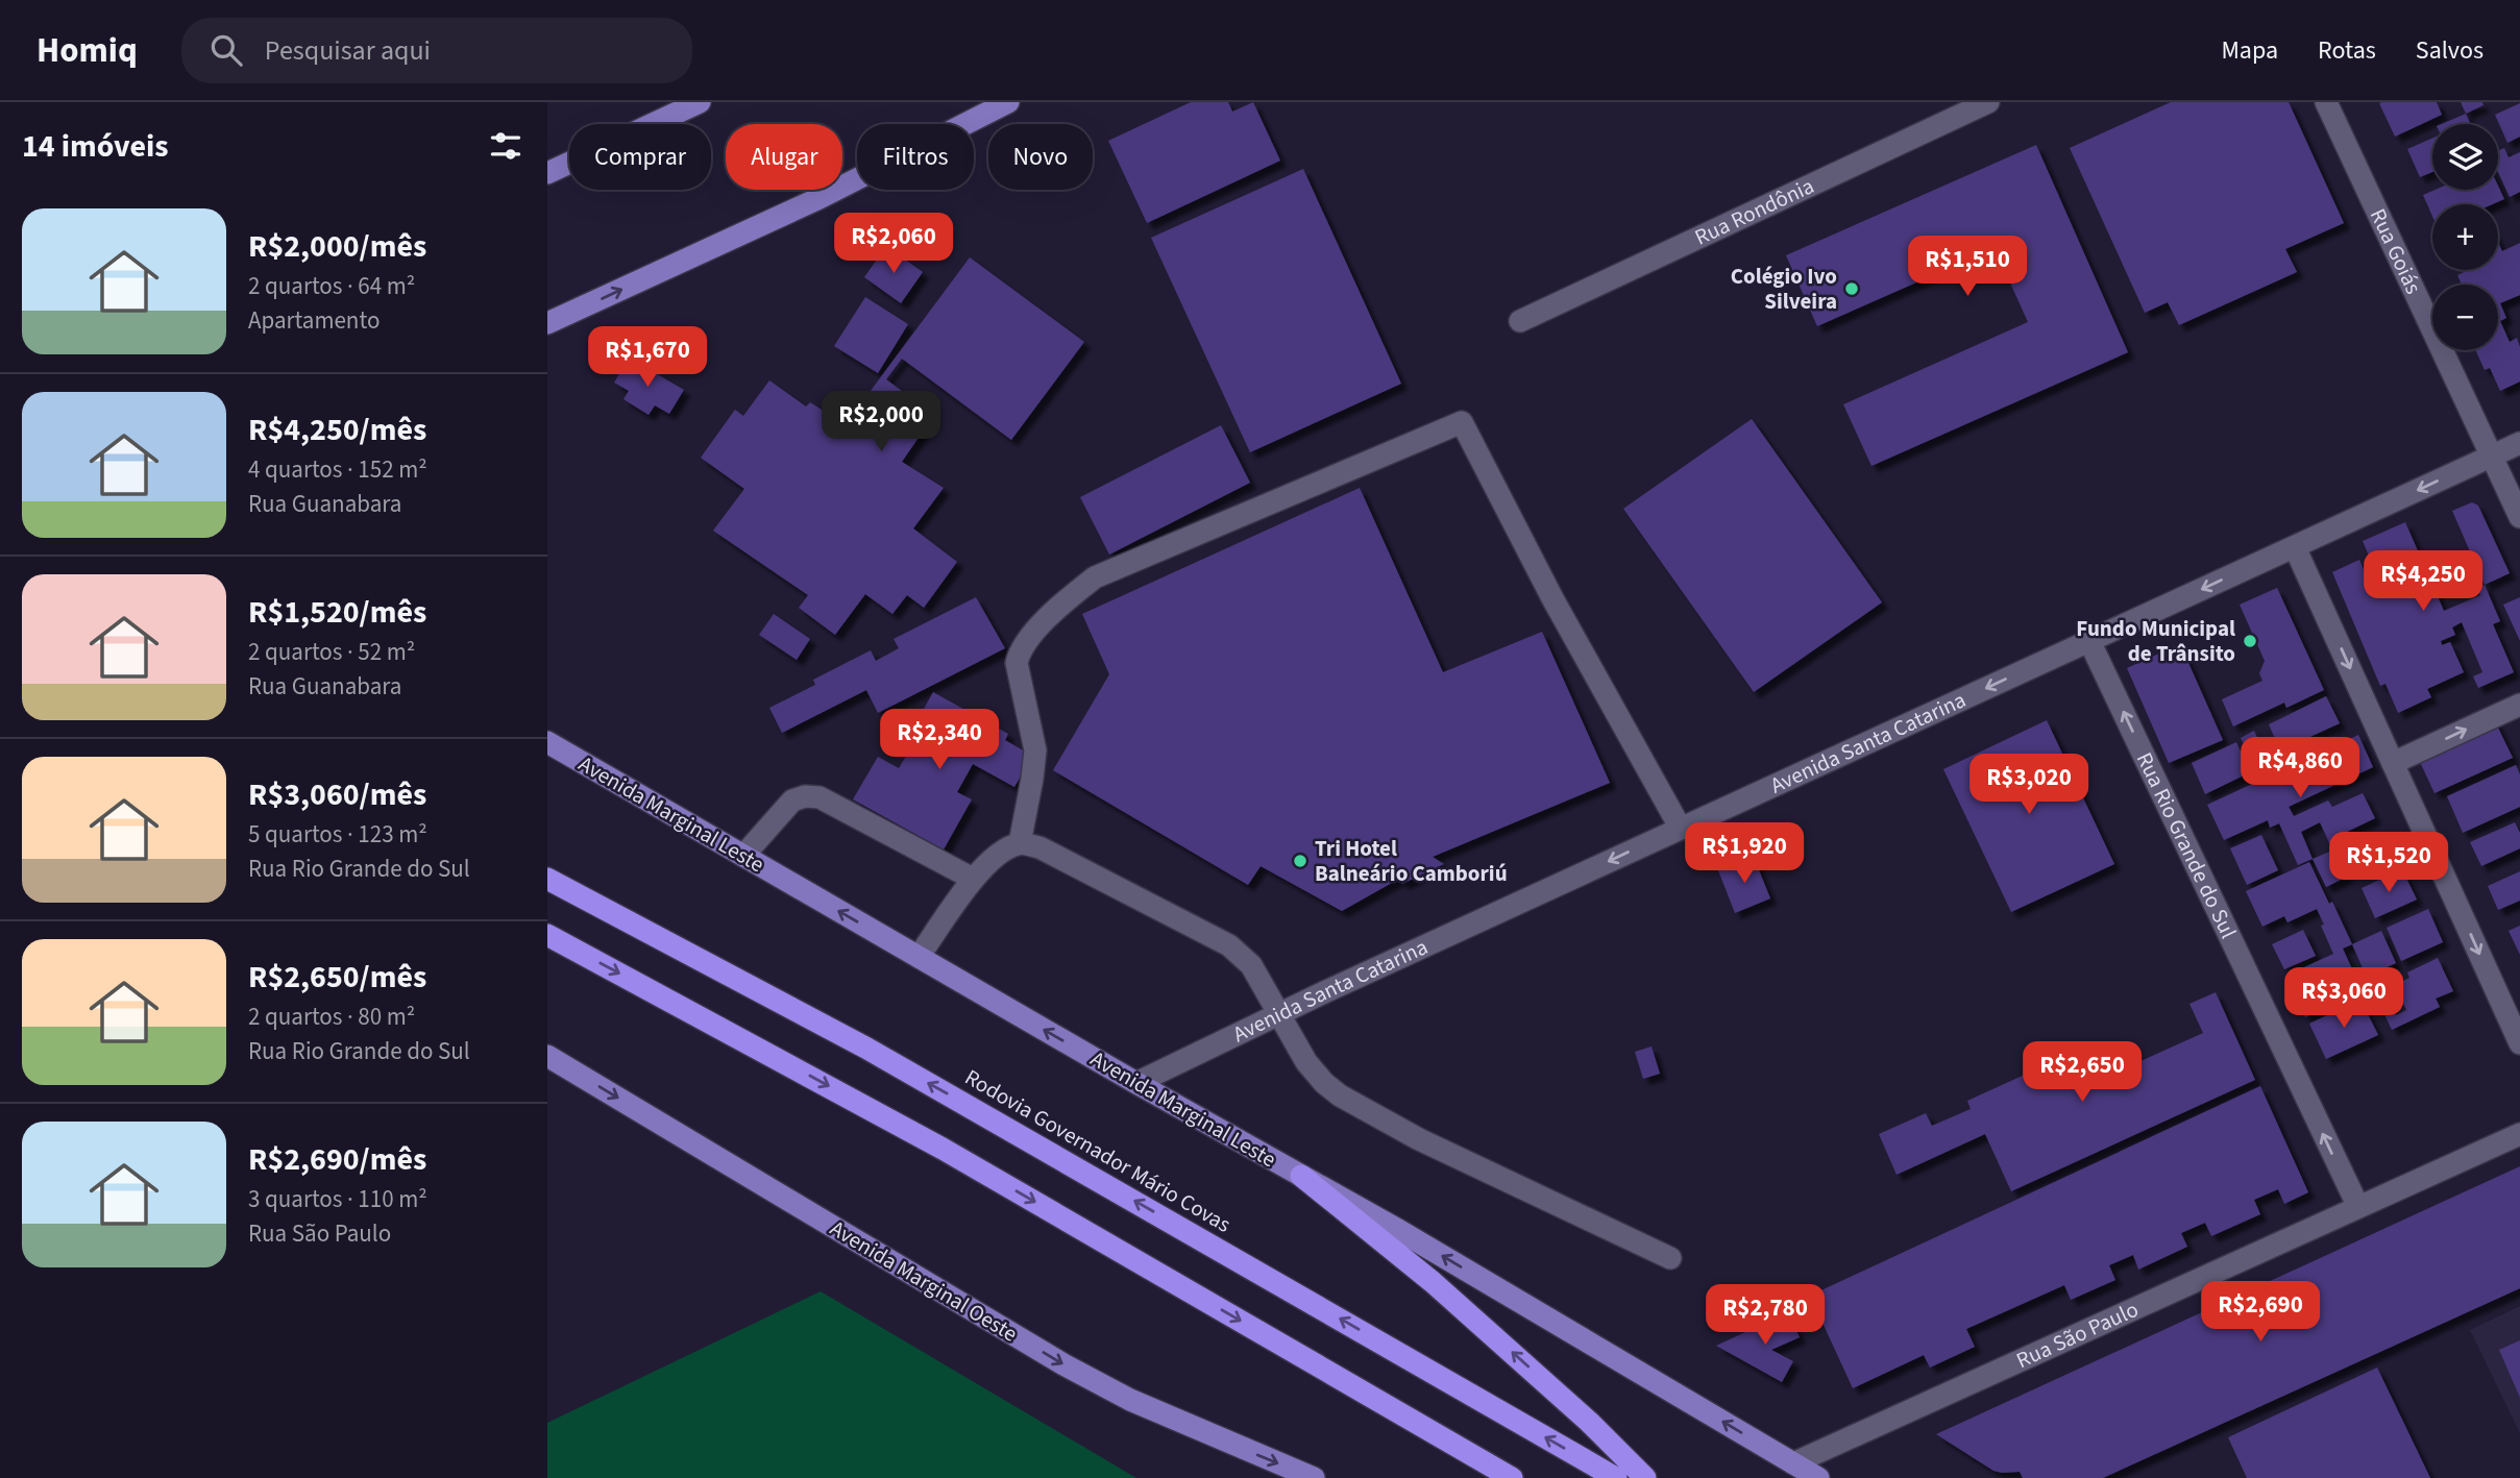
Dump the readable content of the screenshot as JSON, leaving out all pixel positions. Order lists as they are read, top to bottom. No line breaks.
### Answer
{"streets":{"highway":["Rodovia Governador Mário Covas"],"main road":["Avenida Marginal Leste","Avenida Marginal Oeste"],"street":["Rua Rondônia","Rua Goiás","Avenida Santa Catarina","Rua Rio Grande do Sul","Rua São Paulo"]},"crossings":[["Rua Goiás","Avenida Santa Catarina"],["Avenida Santa Catarina","Avenida Marginal Leste"],["Avenida Santa Catarina","Rua Rio Grande do Sul"],["Avenida Marginal Leste","Rua São Paulo"],["Rua Rio Grande do Sul","Rua São Paulo"]],"one_way":["Avenida Santa Catarina","Avenida Marginal Leste","Rua Rio Grande do Sul","Avenida Marginal Oeste"],"places":["Colégio Ivo Silveira","Fundo Municipal de Trânsito","Tri Hotel Balneário Camboriú"],"page":{"header":"Homiq","search":"Pesquisar aqui","nav":["Mapa","Rotas","Salvos"],"heading":"14 imóveis","map_buttons":["+","−"],"chip":["Comprar","Alugar","Filtros","Novo"],"list":[{"name":"R$2,000/mês","note":"2 quartos · 64 m² · Apartamento"},{"name":"R$4,250/mês","note":"4 quartos · 152 m² · Rua Guanabara"},{"name":"R$1,520/mês","note":"2 quartos · 52 m² · Rua Guanabara"},{"name":"R$3,060/mês","note":"5 quartos · 123 m² · Rua Rio Grande do Sul"},{"name":"R$2,650/mês","note":"2 quartos · 80 m² · Rua Rio Grande do Sul"},{"name":"R$2,690/mês","note":"3 quartos · 110 m² · Rua São Paulo"}],"price":["R$2,060","R$1,510","R$1,670","R$2,000","R$4,250","R$2,340","R$4,860","R$3,020","R$1,920","R$1,520","R$3,060","R$2,650","R$2,690","R$2,780"]}}
